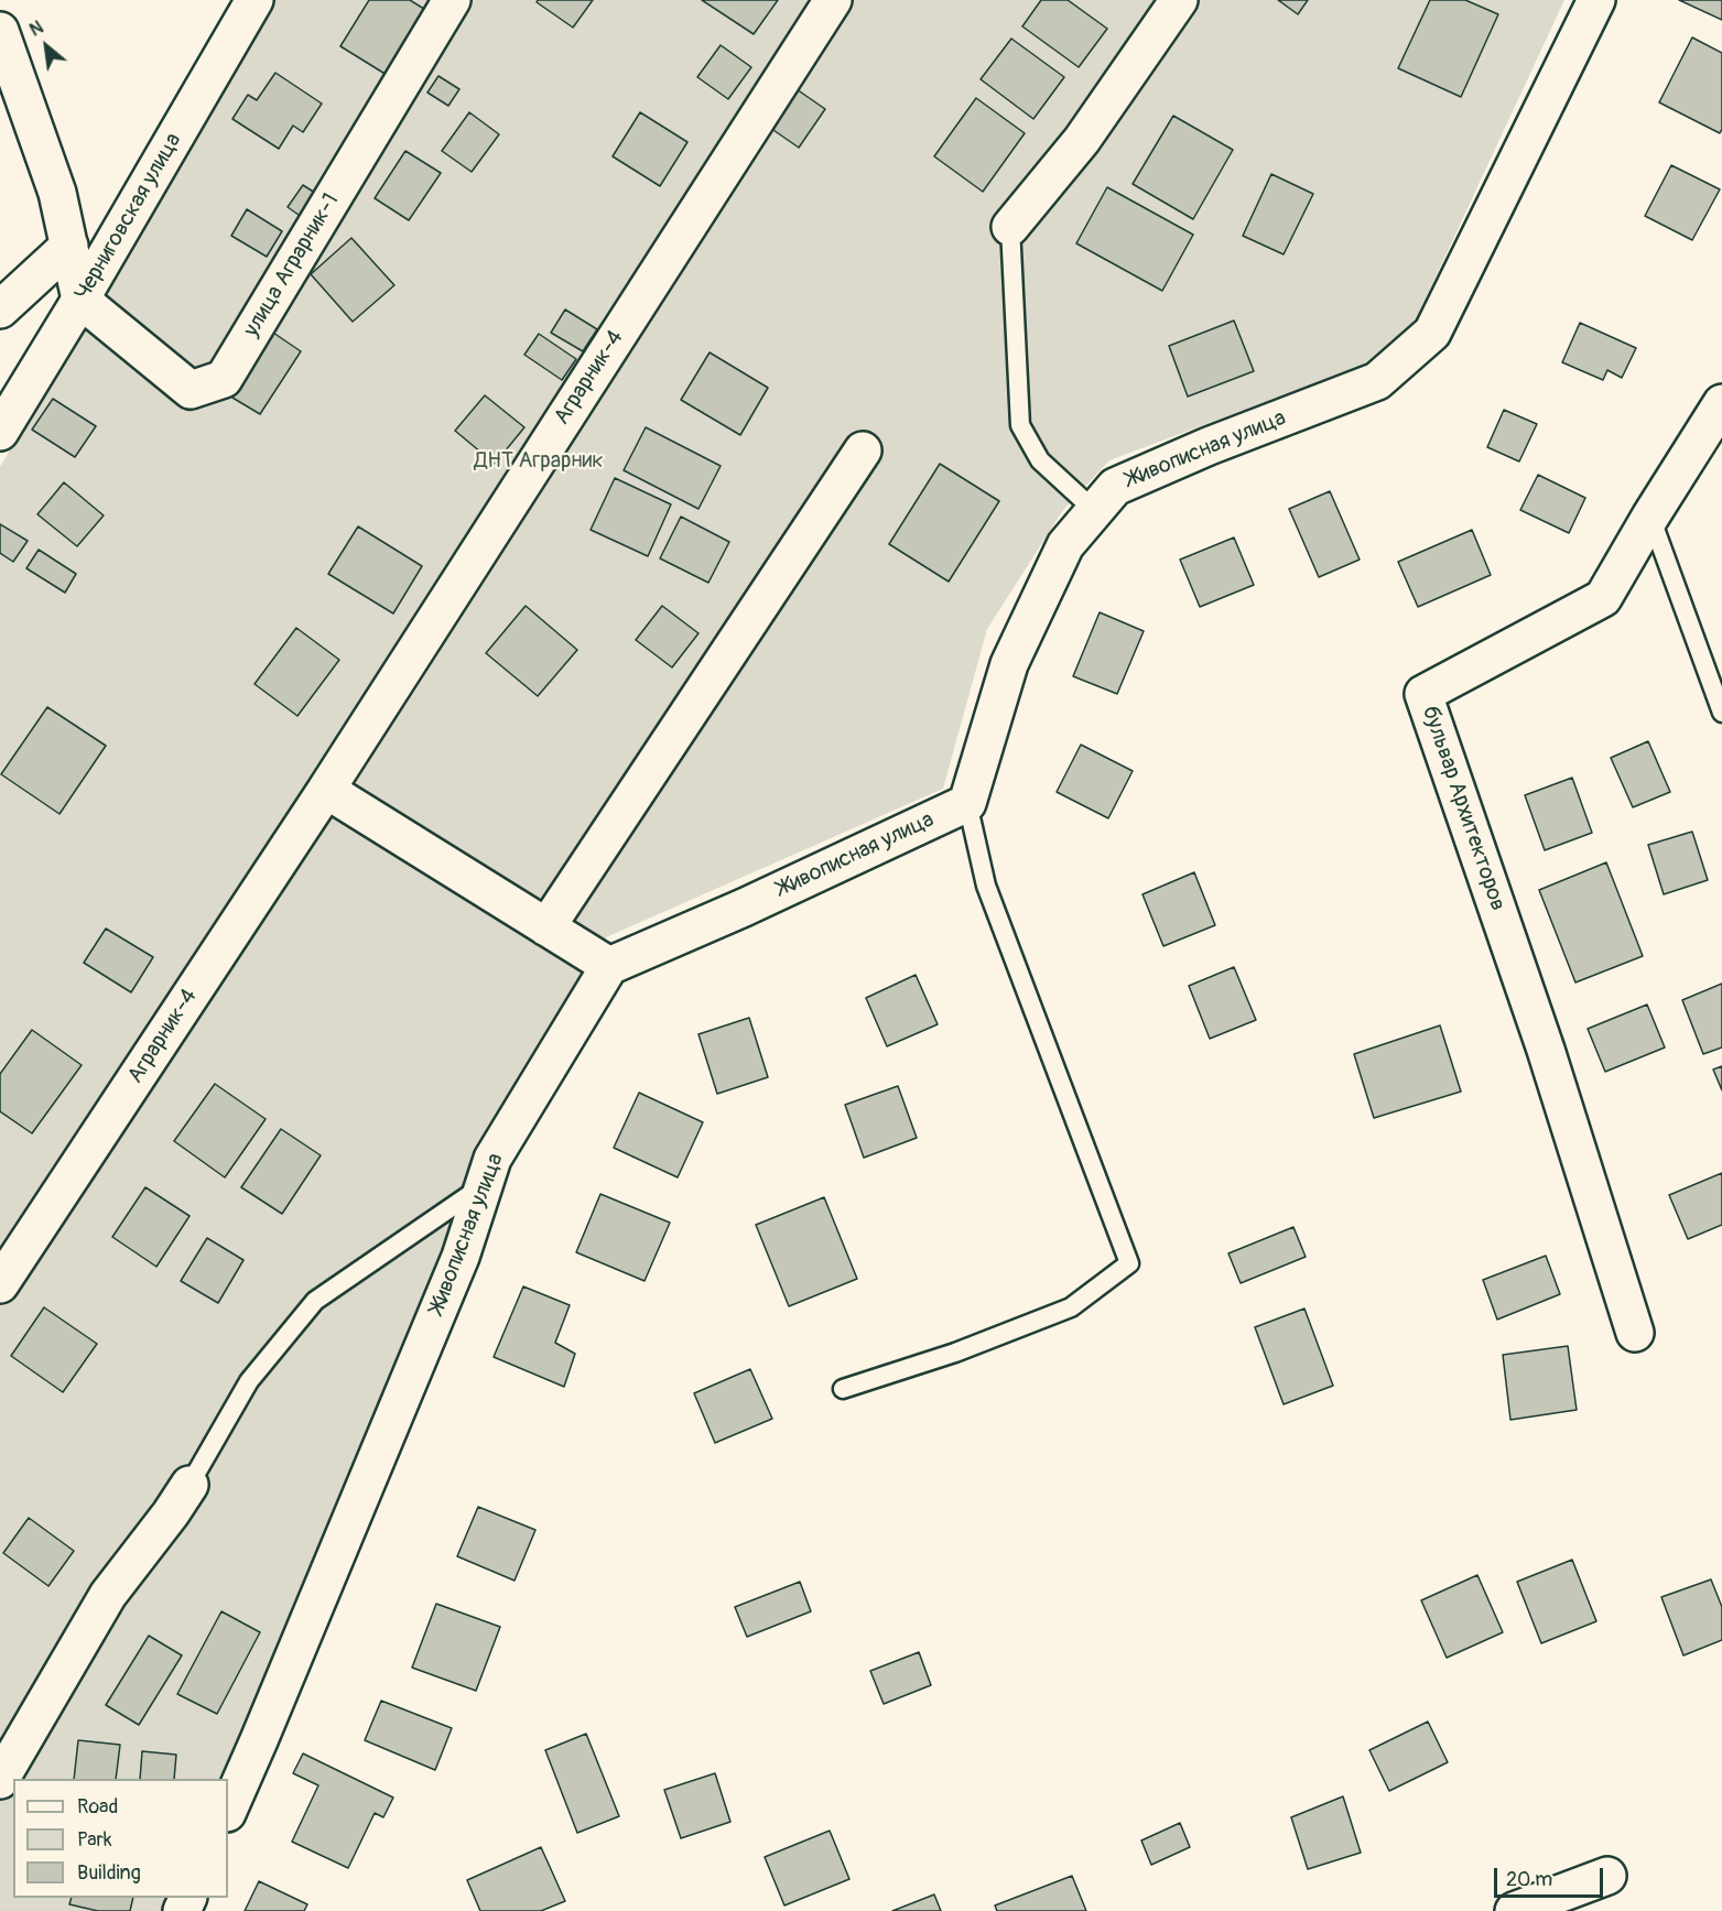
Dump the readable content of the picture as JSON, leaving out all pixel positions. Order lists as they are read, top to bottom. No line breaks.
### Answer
{"streets":{"street":["Черниговская улица","улица Аграрник-1","Аграрник-4","Живописная улица","бульвар Архитекторов"]},"crossings":[["Черниговская улица","улица Аграрник-1"]],"parks":["ДНТ Аграрник"],"legend":["Road","Park","Building"],"scale_bar":"20 m","north":"top left"}
